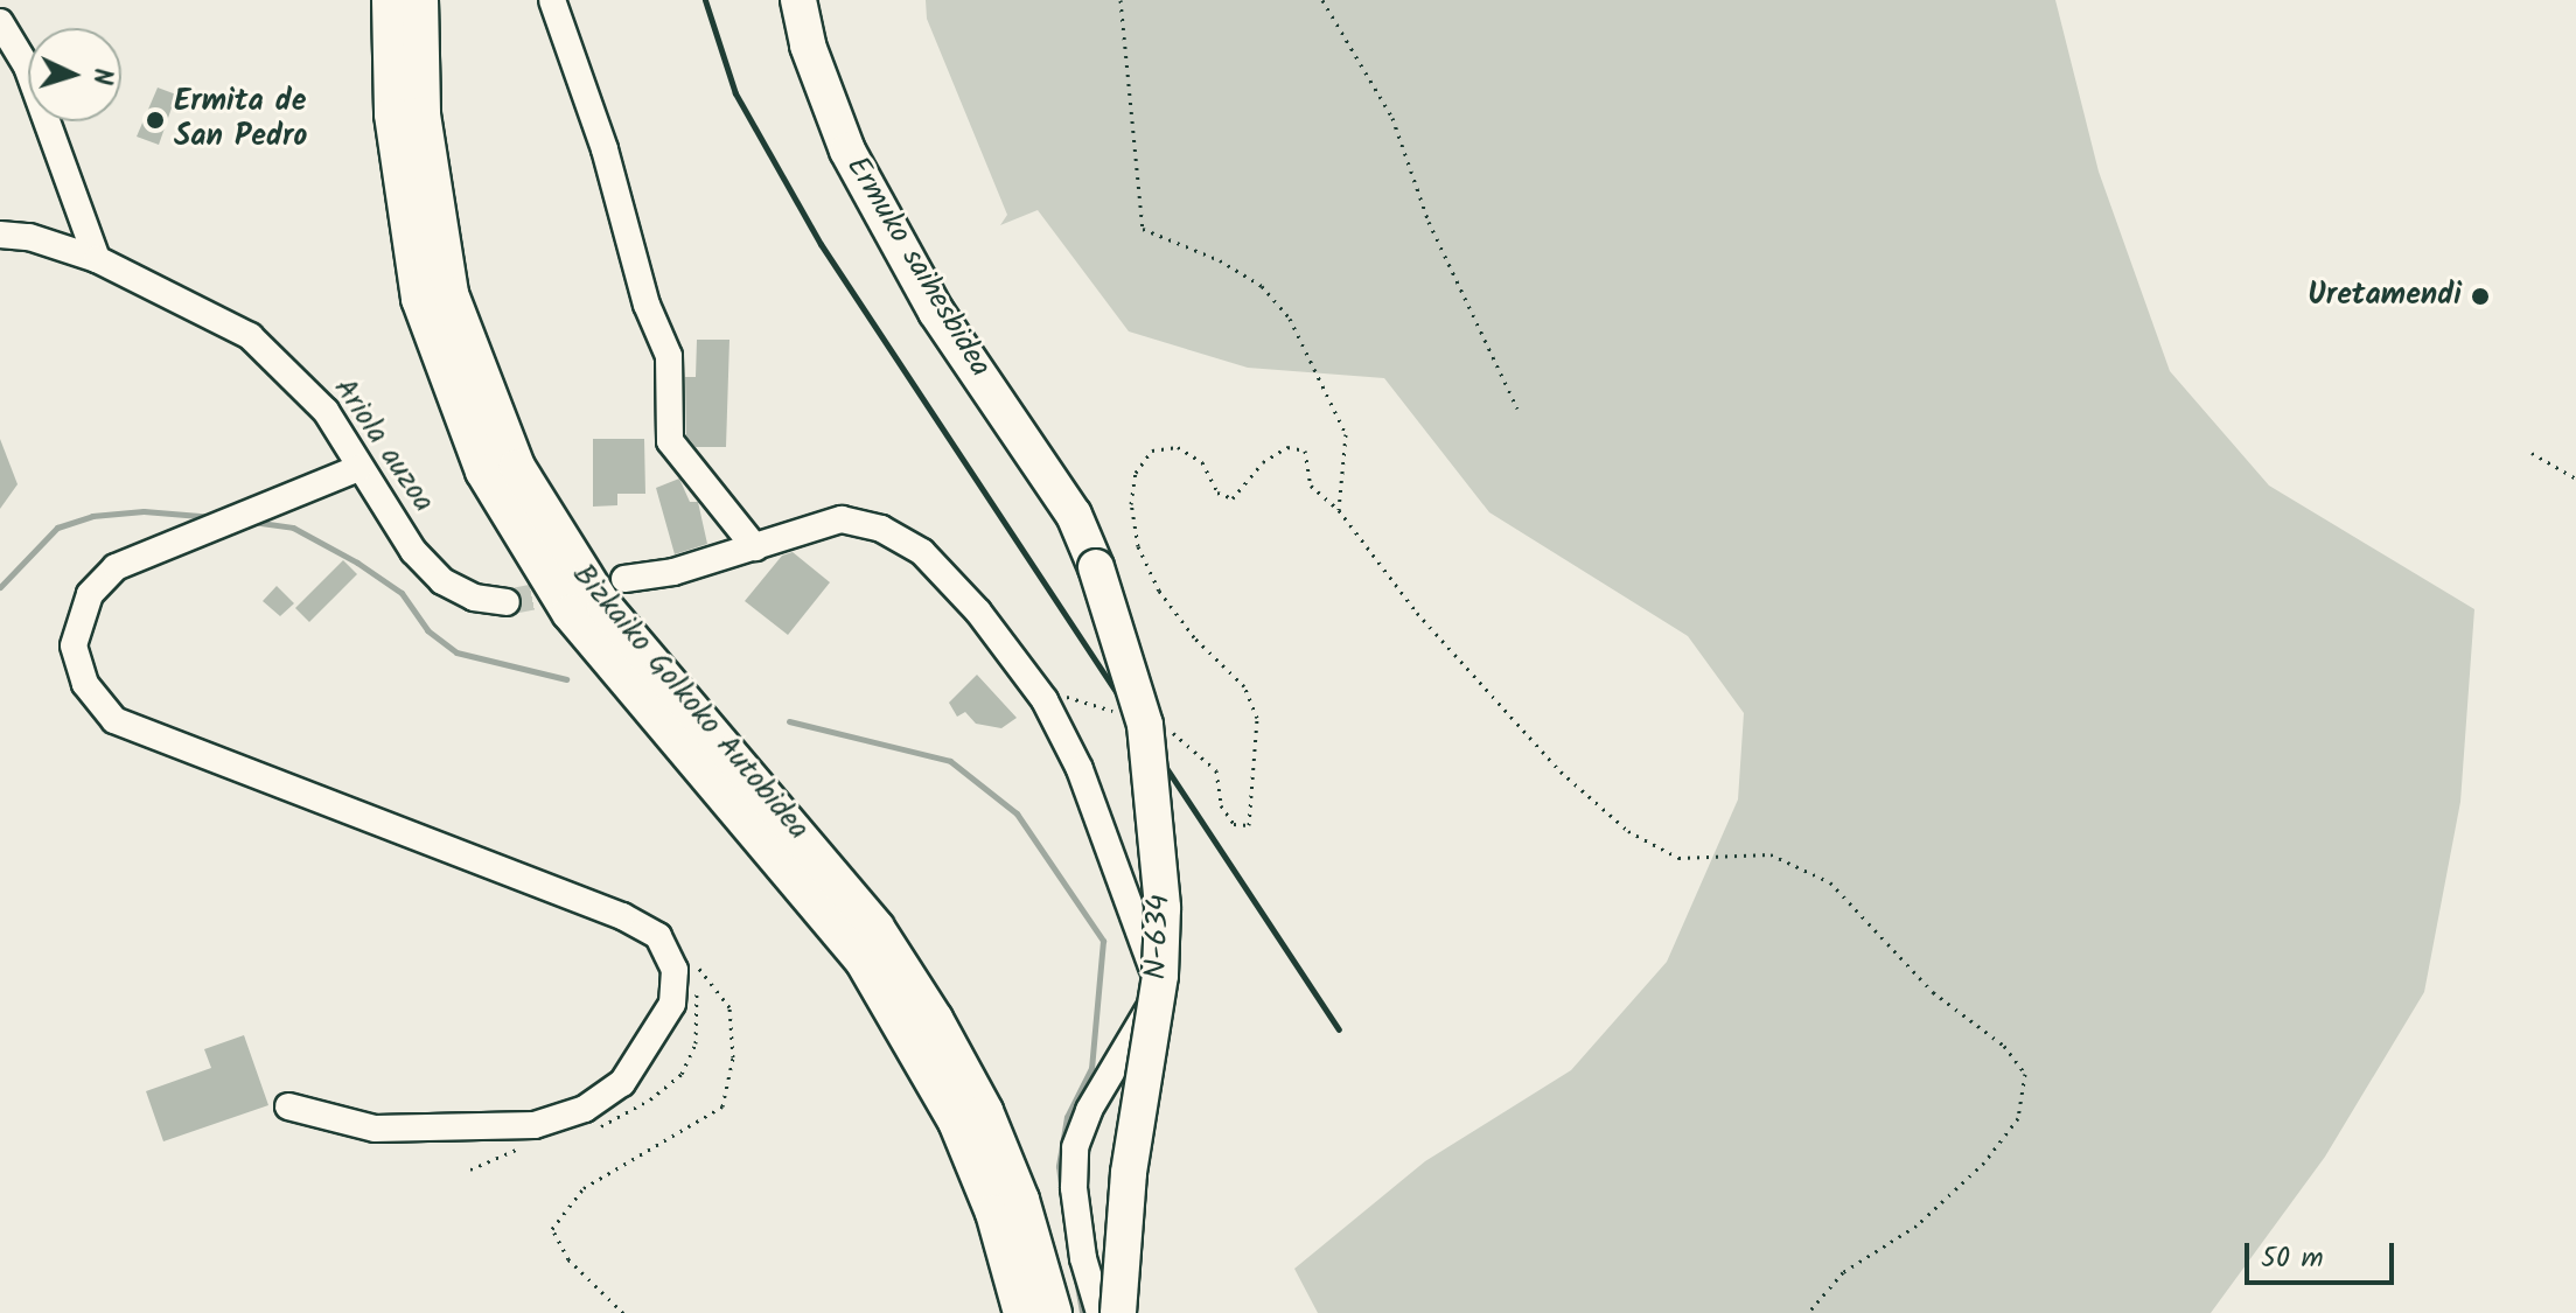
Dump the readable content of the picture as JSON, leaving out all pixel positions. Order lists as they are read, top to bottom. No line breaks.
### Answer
{"streets":{"highway":["Ermuko saihesbidea","Bizkaiko Golkoko Autobidea","N-634"],"street":["Ariola auzoa"]},"crossings":[["Ermuko saihesbidea","N-634"]],"places":["Ermita de San Pedro","Uretamendi"],"scale_bar":"50 m","north":"right"}
